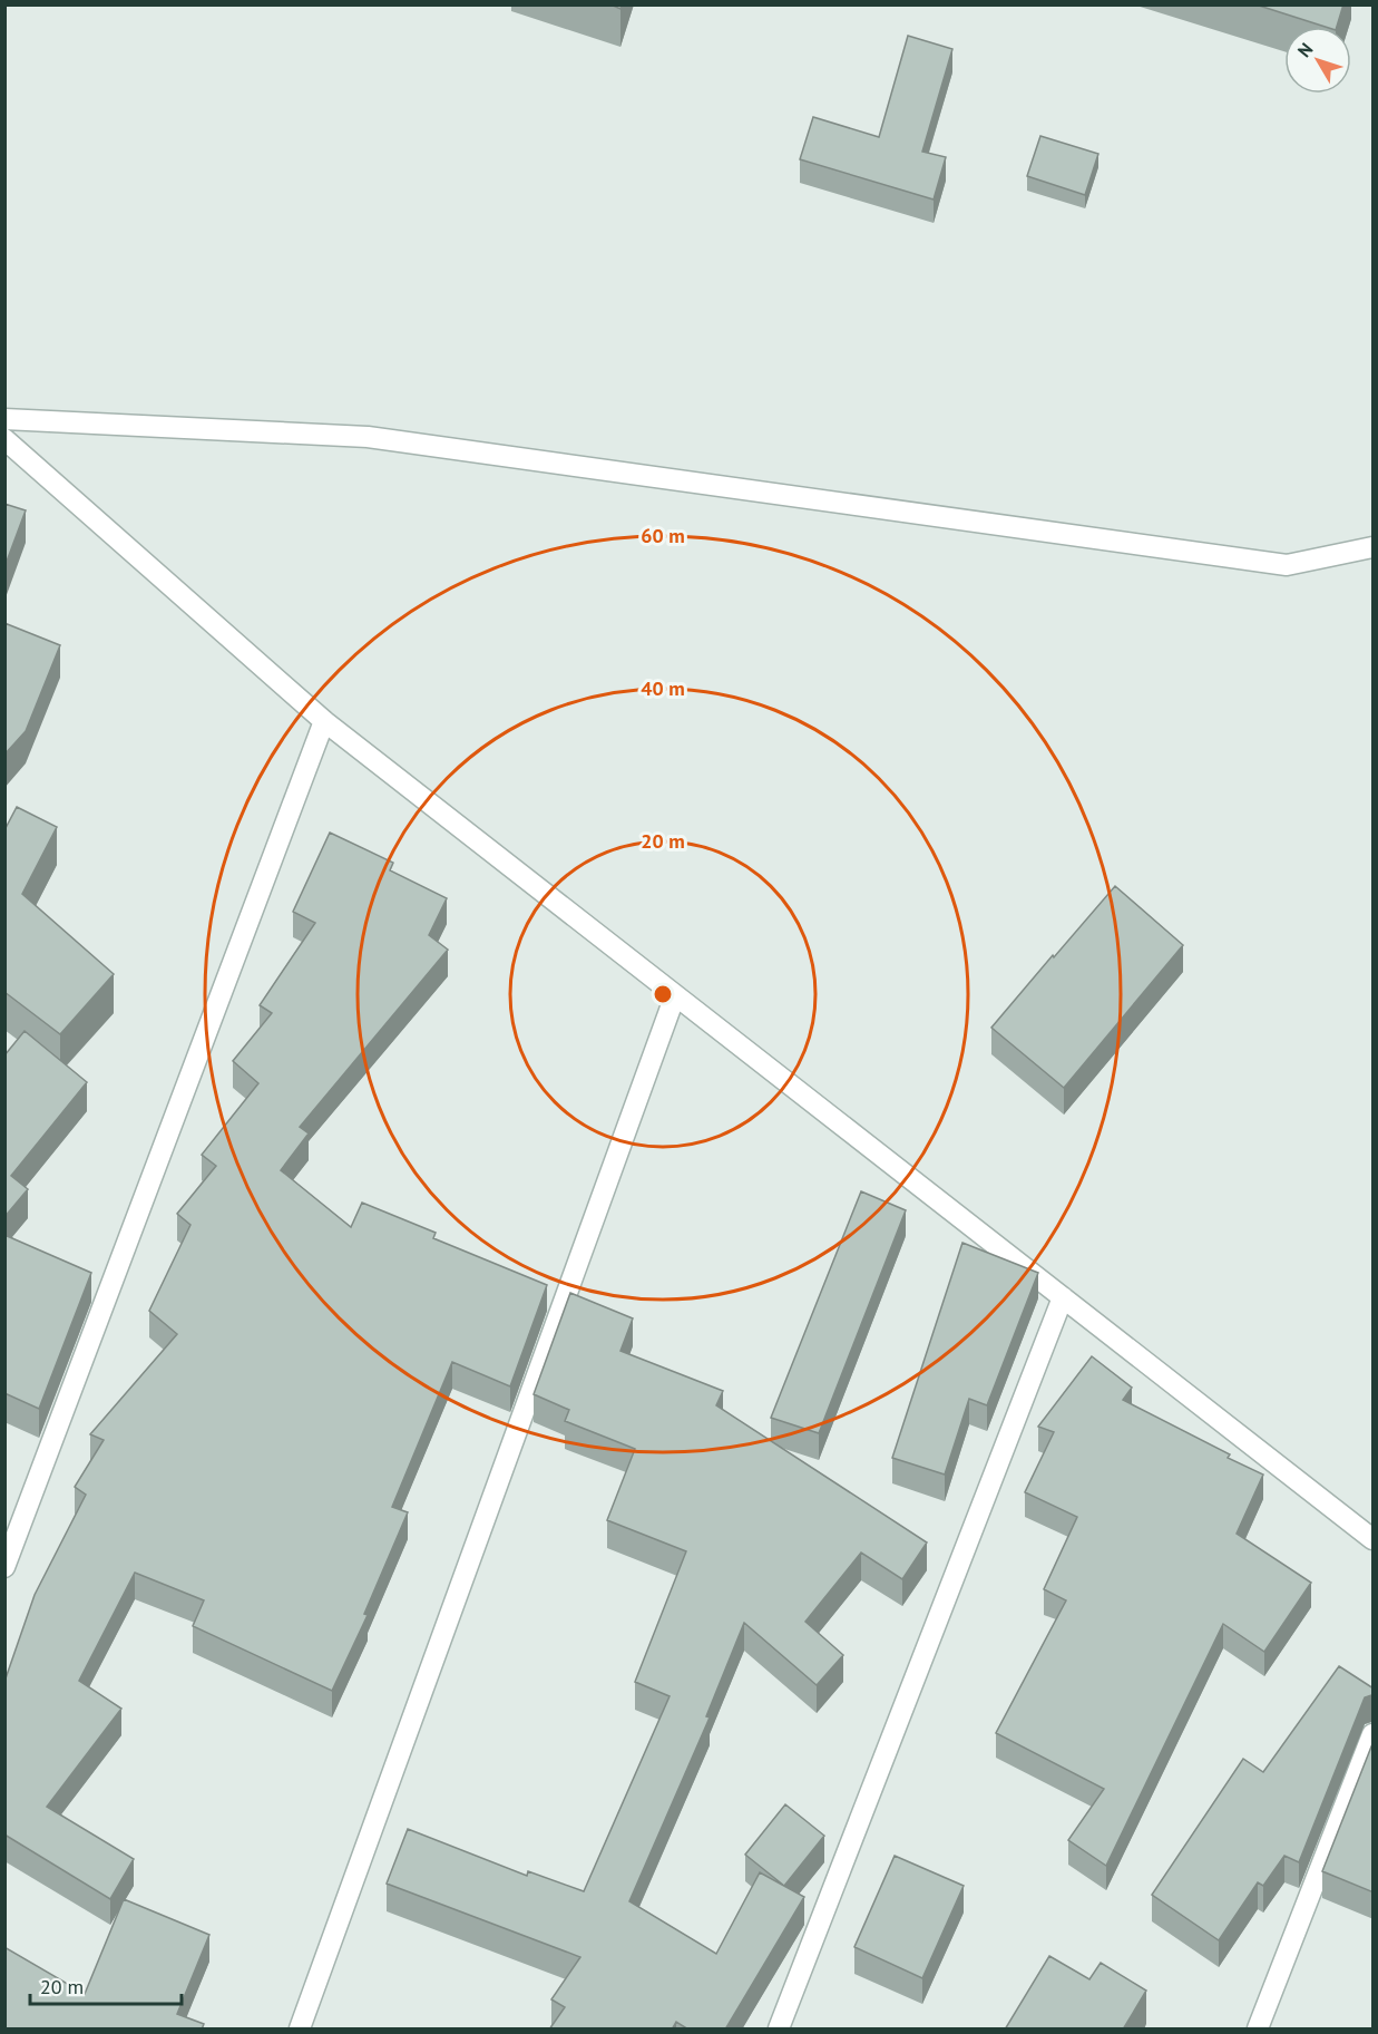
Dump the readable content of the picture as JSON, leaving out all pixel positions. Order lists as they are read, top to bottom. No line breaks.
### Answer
{"scale_bar":"20 m","north":"top left","rings":["60 m","40 m","20 m"]}
